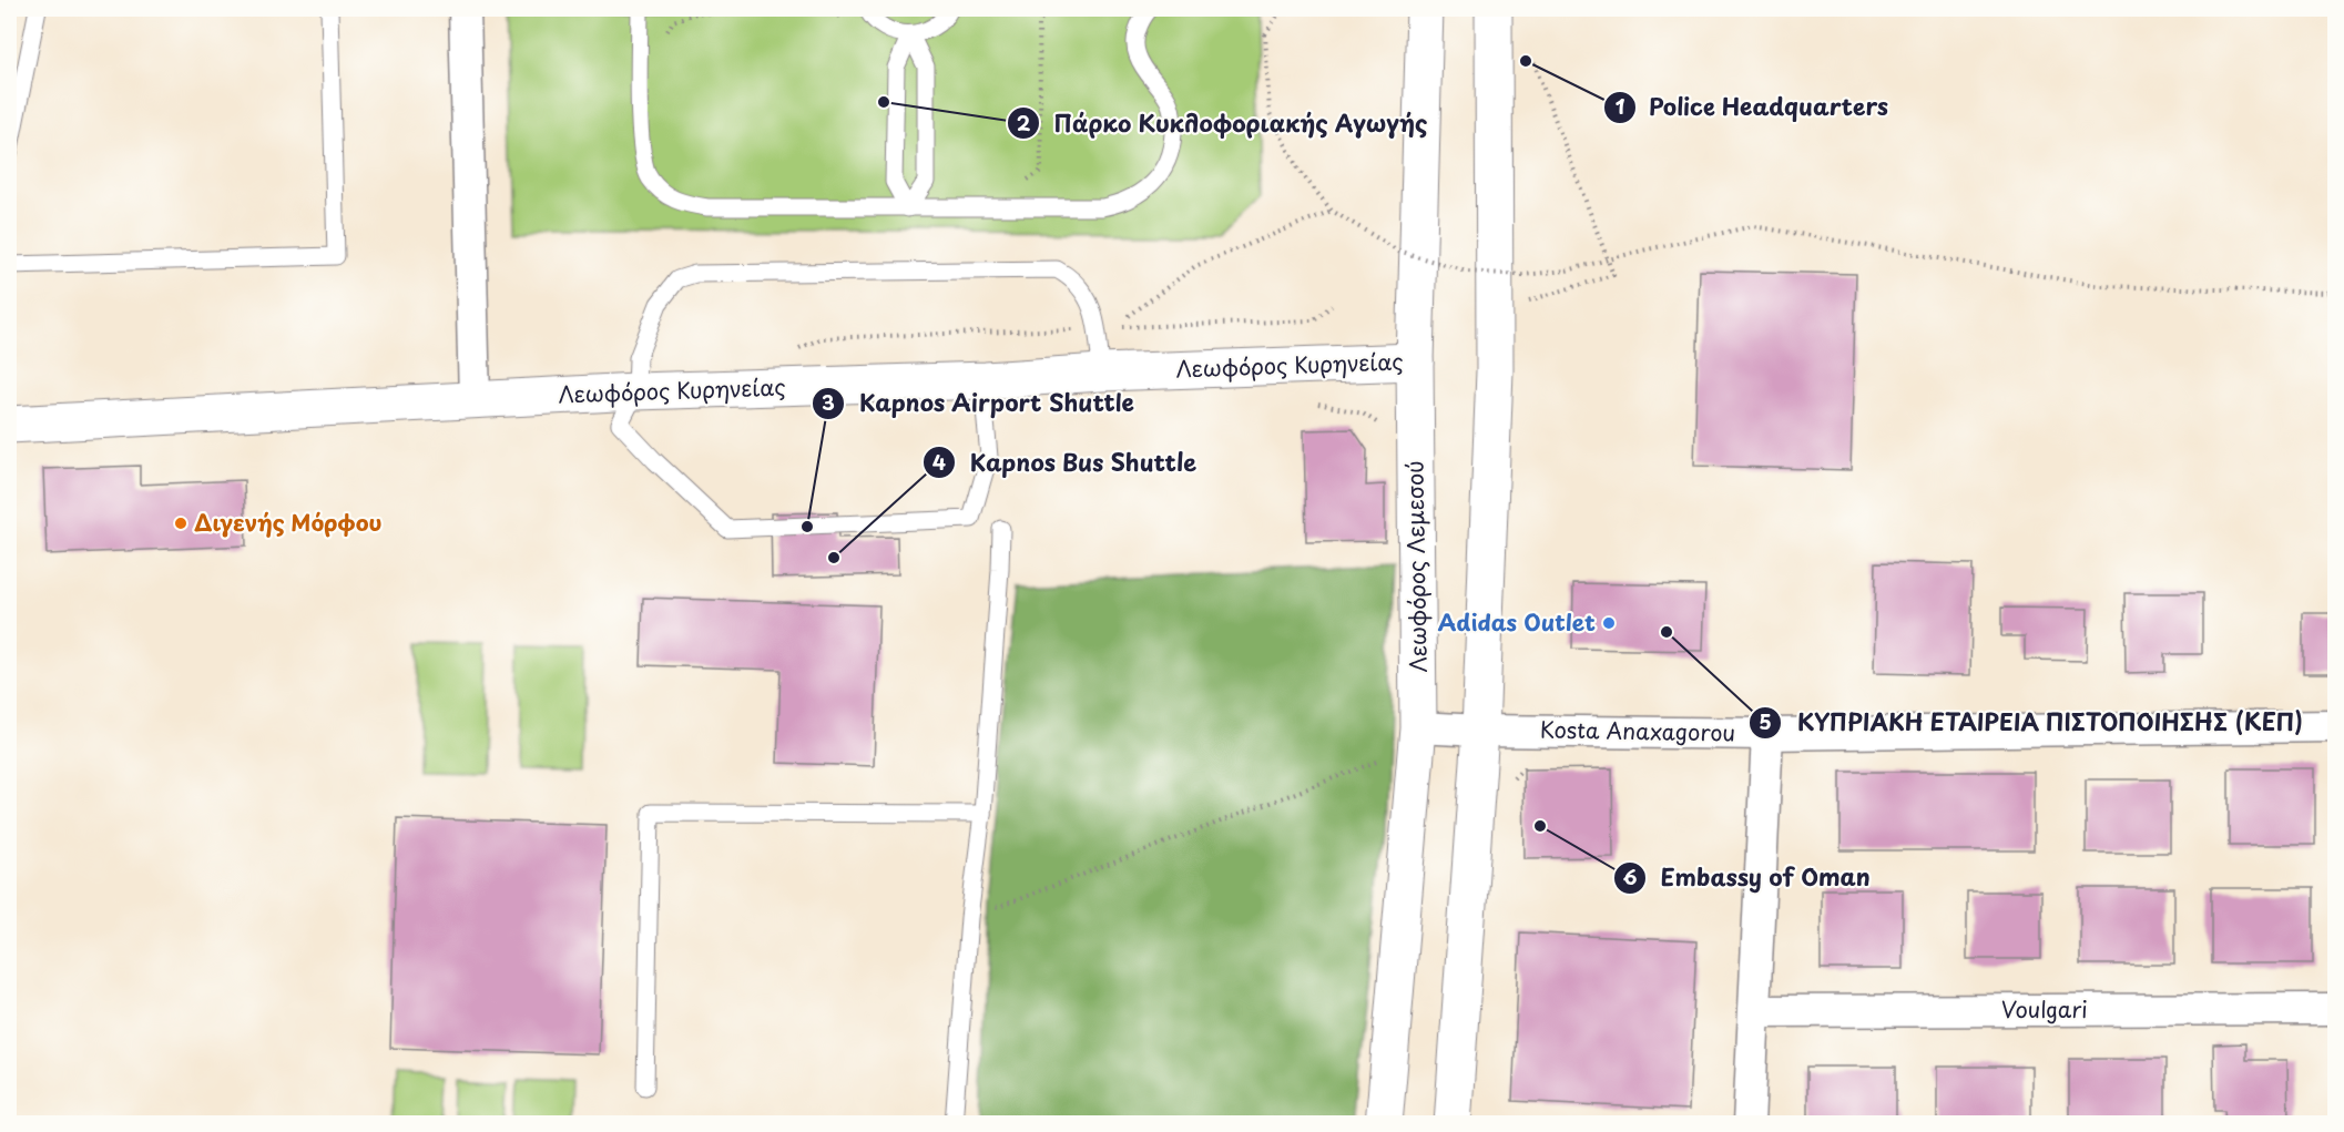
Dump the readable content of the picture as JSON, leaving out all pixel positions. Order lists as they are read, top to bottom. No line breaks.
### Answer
{"streets":{"main road":["Λεωφόρος Κυρηνείας","Λεωφόρος Λεμεσού"],"street":["Kosta Anaxagorou","Voulgari"]},"crossings":[["Λεωφόρος Κυρηνείας","Λεωφόρος Λεμεσού"],["Λεωφόρος Λεμεσού","Kosta Anaxagorou"]],"places":["Police Headquarters","Πάρκο Κυκλοφοριακής Αγωγής","Διγενής Μόρφου","Kapnos Airport Shuttle","Kapnos Bus Shuttle","Adidas Outlet","ΚΥΠΡΙΑΚΗ ΕΤΑΙΡΕΙΑ ΠΙΣΤΟΠΟΙΗΣΗΣ (ΚΕΠ)","Embassy of Oman"]}
